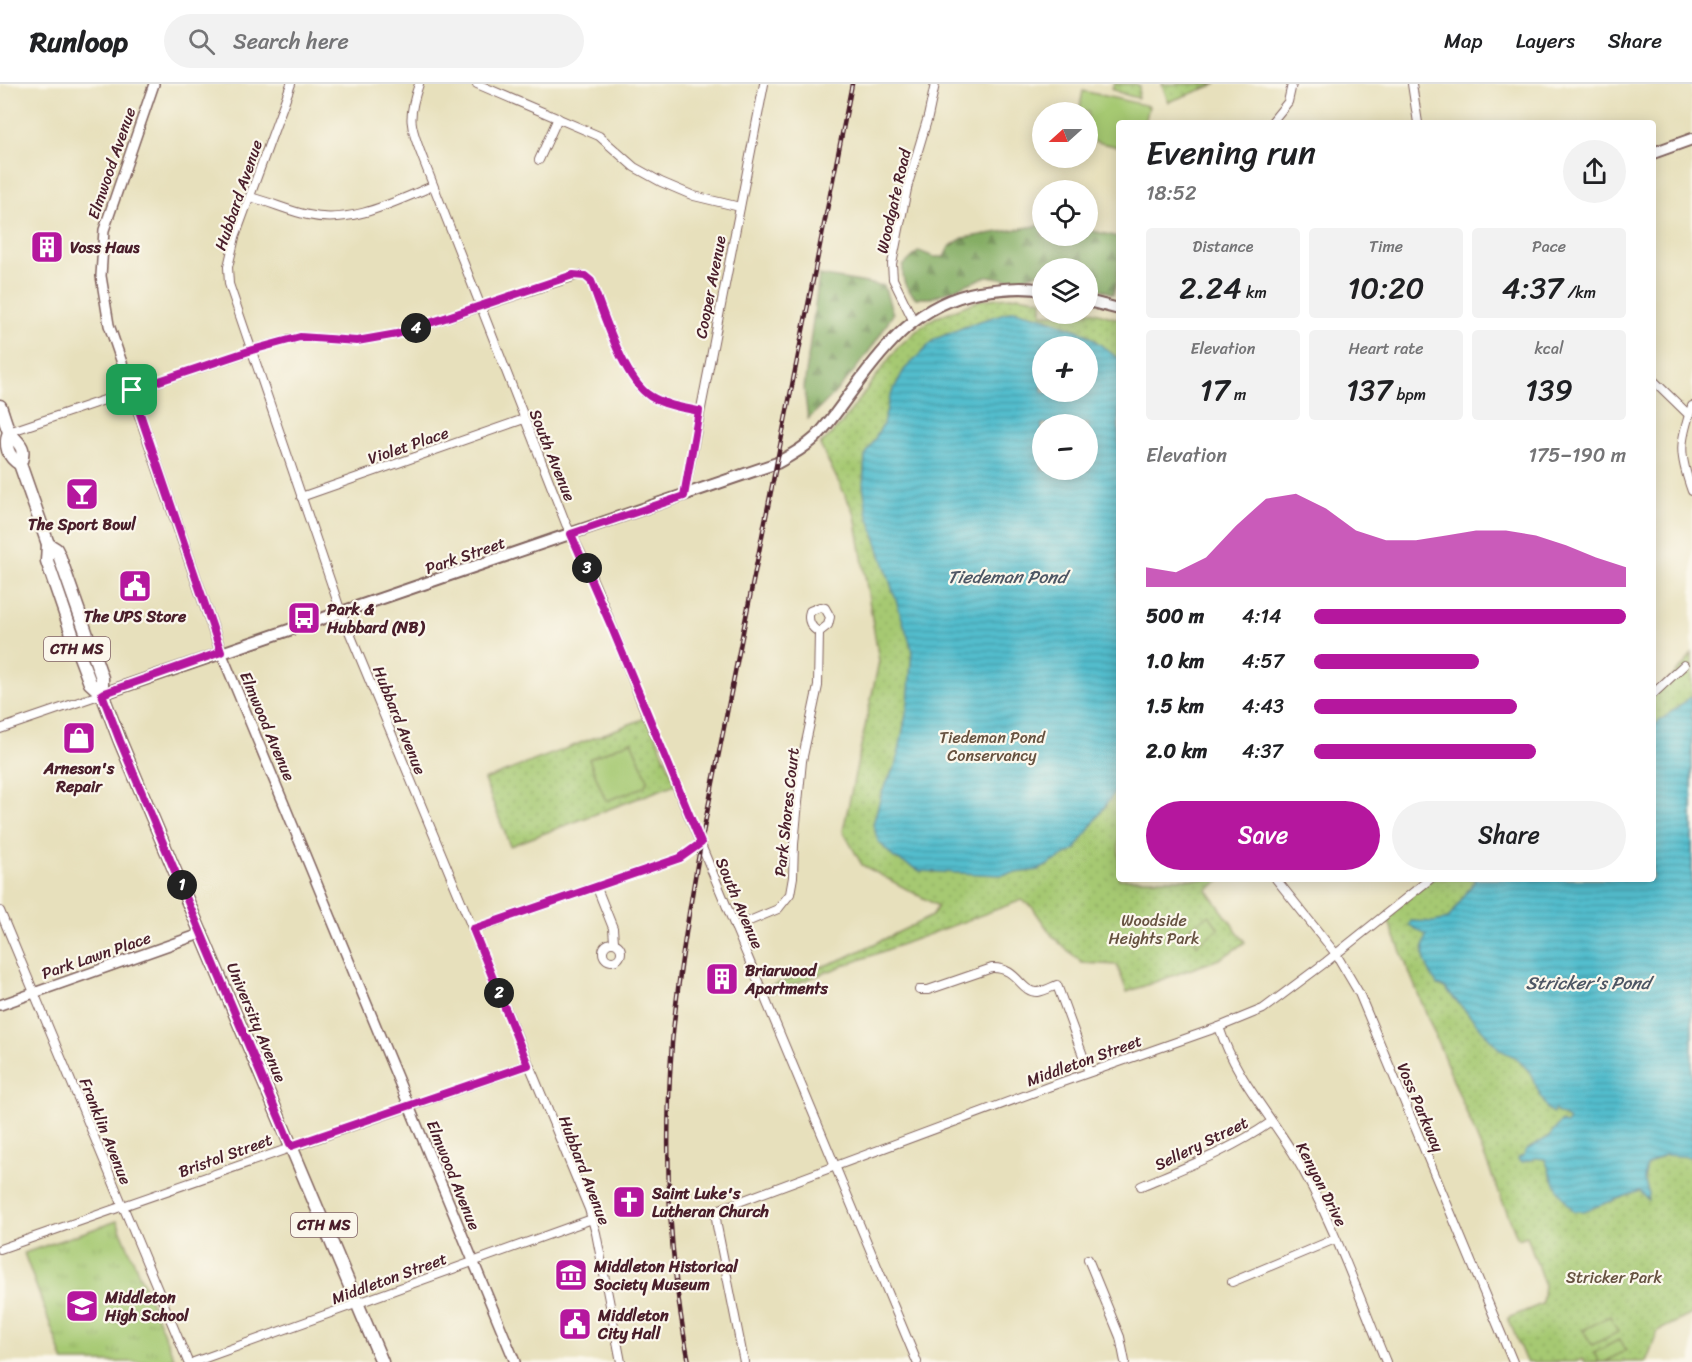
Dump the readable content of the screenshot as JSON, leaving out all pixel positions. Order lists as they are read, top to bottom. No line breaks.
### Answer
{"streets":{"main road":["Park Street","CTH MS","University Avenue"],"street":["Elmwood Avenue","Hubbard Avenue","Woodgate Road","Cooper Avenue","Violet Place","South Avenue","Park Shores Court","Park Lawn Place","Middleton Street","Voss Parkway","Franklin Avenue","Sellery Street","Bristol Street","Kenyon Drive"]},"crossings":[["Elmwood Avenue","Park Street"],["Elmwood Avenue","Middleton Street"],["Elmwood Avenue","Bristol Street"],["Hubbard Avenue","Violet Place"],["Hubbard Avenue","Park Street"],["Hubbard Avenue","Middleton Street"],["Hubbard Avenue","Bristol Street"],["Woodgate Road","Park Street"],["Cooper Avenue","Park Street"],["Violet Place","South Avenue"],["South Avenue","Park Street"],["South Avenue","Park Shores Court"],["South Avenue","Middleton Street"],["Park Street","University Avenue"],["Park Lawn Place","University Avenue"],["Park Lawn Place","Franklin Avenue"],["University Avenue","Middleton Street"],["University Avenue","Bristol Street"],["Middleton Street","Voss Parkway"],["Middleton Street","Kenyon Drive"],["Franklin Avenue","Bristol Street"],["Sellery Street","Kenyon Drive"]],"water":["Tiedeman Pond","Stricker's Pond"],"parks":["Tiedeman Pond Conservancy","Woodside Heights Park","Stricker Park"],"places":{"building":["Voss Haus","Briarwood Apartments"],"bar":["The Sport Bowl"],"public building":["The UPS Store","Middleton City Hall"],"bus stop":["Park & Hubbard (NB)"],"shop":["Arneson's Repair"],"church":["Saint Luke's Lutheran Church"],"museum":["Middleton Historical Society Museum"],"school or university":["Middleton High School"]},"north":"left","page":{"header":"Runloop","search":"Search here","nav":["Map","Layers","Share"],"map_buttons":["+","−"],"heading":["Evening run","18:52"],"stats":[["Distance","2.24 km"],["Time","10:20"],["Pace","4:37 /km"],["Elevation","17 m"],["Heart rate","137 bpm"],["kcal","139"]],"pins":["4","3","1","2"],"chart":["Elevation","175–190 m"],"list":[{"name":"500 m","note":"4:14"},{"name":"1.0 km","note":"4:57"},{"name":"1.5 km","note":"4:43"},{"name":"2.0 km","note":"4:37"}],"buttons":["Save","Share"]}}
